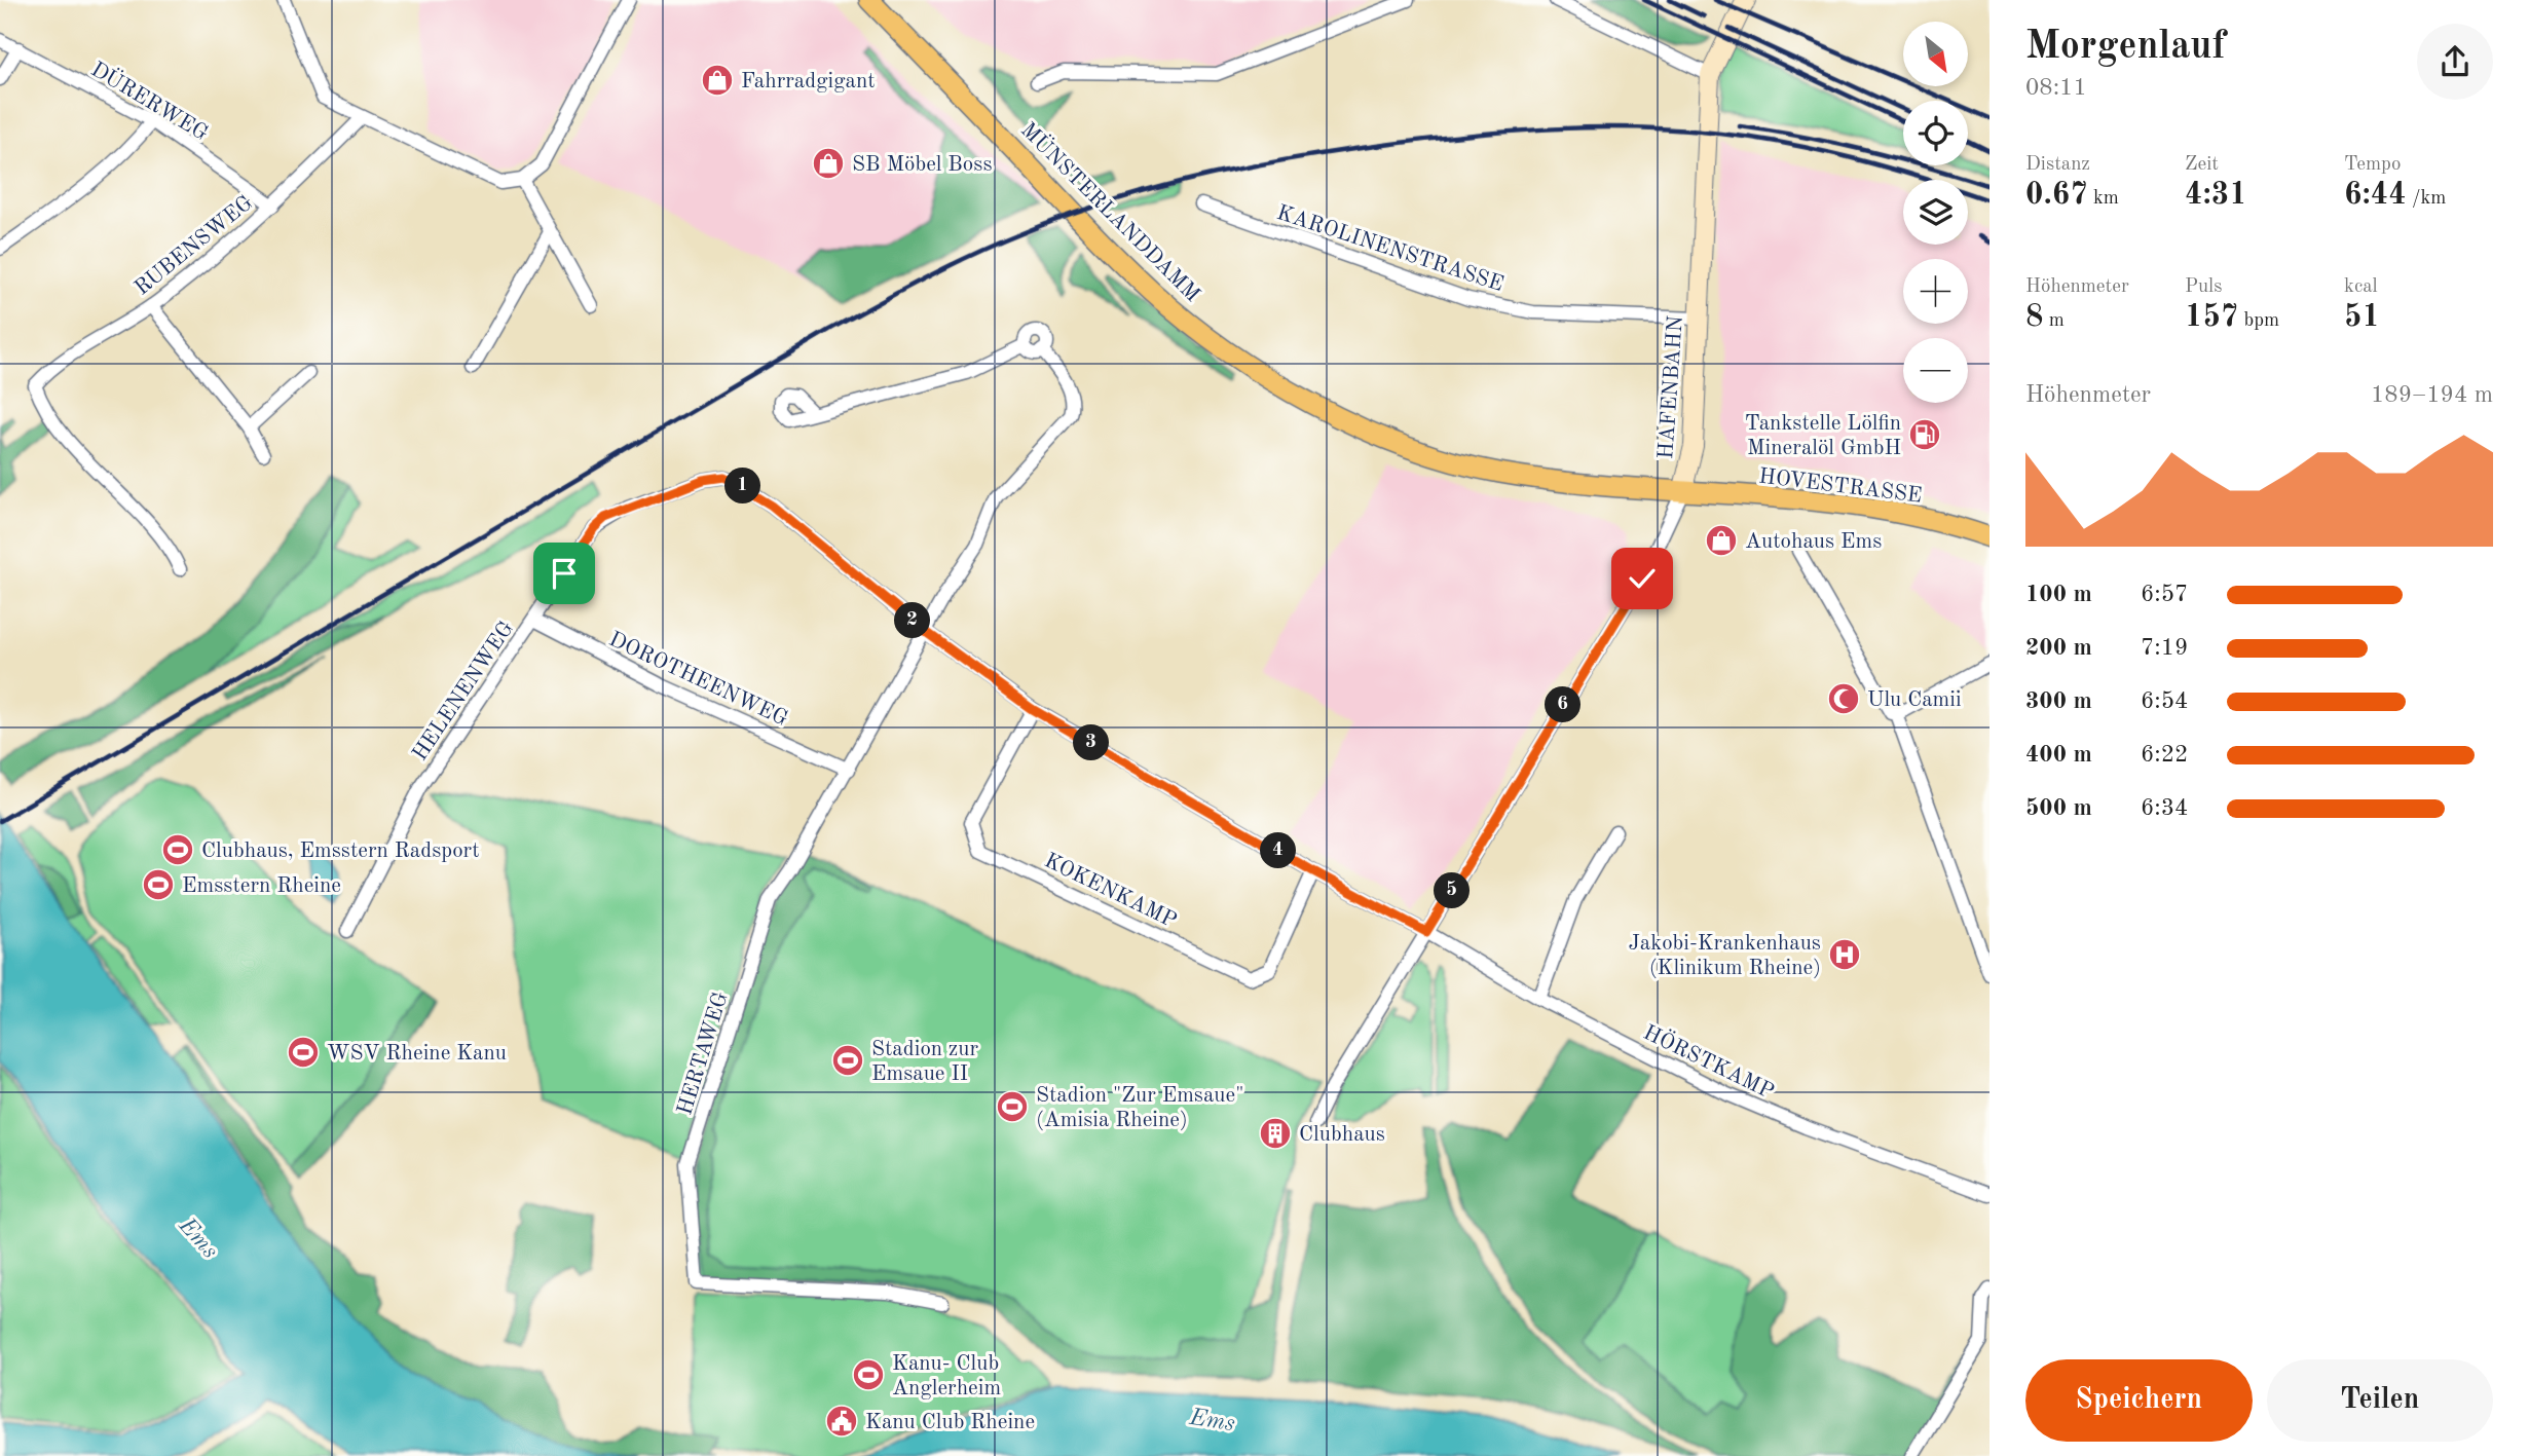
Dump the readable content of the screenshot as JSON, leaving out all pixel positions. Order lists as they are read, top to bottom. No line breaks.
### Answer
{"streets":{"main road":["MÜNSTERLANDDAMM","HOVESTRASSE"],"street":["DÜRERWEG","RUBENSWEG","KAROLINENSTRASSE","HAFENBAHN","DOROTHEENWEG","HELENENWEG","KOKENKAMP","HERTAWEG","HÖRSTKAMP"]},"crossings":[["DÜRERWEG","RUBENSWEG"],["MÜNSTERLANDDAMM","HAFENBAHN"],["MÜNSTERLANDDAMM","HOVESTRASSE"],["KAROLINENSTRASSE","HAFENBAHN"],["HAFENBAHN","HOVESTRASSE"],["HAFENBAHN","HÖRSTKAMP"],["DOROTHEENWEG","HELENENWEG"],["DOROTHEENWEG","HERTAWEG"],["HELENENWEG","HÖRSTKAMP"],["KOKENKAMP","HÖRSTKAMP"],["HERTAWEG","HÖRSTKAMP"]],"water":["Ems"],"places":{"shop":["Fahrradgigant","SB Möbel Boss","Autohaus Ems"],"fuel station":["Tankstelle Lölfin Mineralöl GmbH"],"mosque":["Ulu Camii"],"sports":["Clubhaus, Emsstern Radsport","Emsstern Rheine","WSV Rheine Kanu","Stadion zur Emsaue II","Stadion \"Zur Emsaue\" (Amisia Rheine)","Kanu- Club Anglerheim"],"hospital":["Jakobi-Krankenhaus (Klinikum Rheine)"],"building":["Clubhaus"],"public building":["Kanu Club Rheine"]},"north":"bottom right","page":{"heading":["Morgenlauf","08:11"],"map_buttons":["+","−"],"stats":[["Distanz","0.67 km"],["Zeit","4:31"],["Tempo","6:44 /km"],["Höhenmeter","8 m"],["Puls","157 bpm"],["kcal","51"]],"chart":["Höhenmeter","189–194 m"],"pins":["1","2","6","3","4","5"],"list":[{"name":"100 m","note":"6:57"},{"name":"200 m","note":"7:19"},{"name":"300 m","note":"6:54"},{"name":"400 m","note":"6:22"},{"name":"500 m","note":"6:34"}],"buttons":["Speichern","Teilen"]}}
